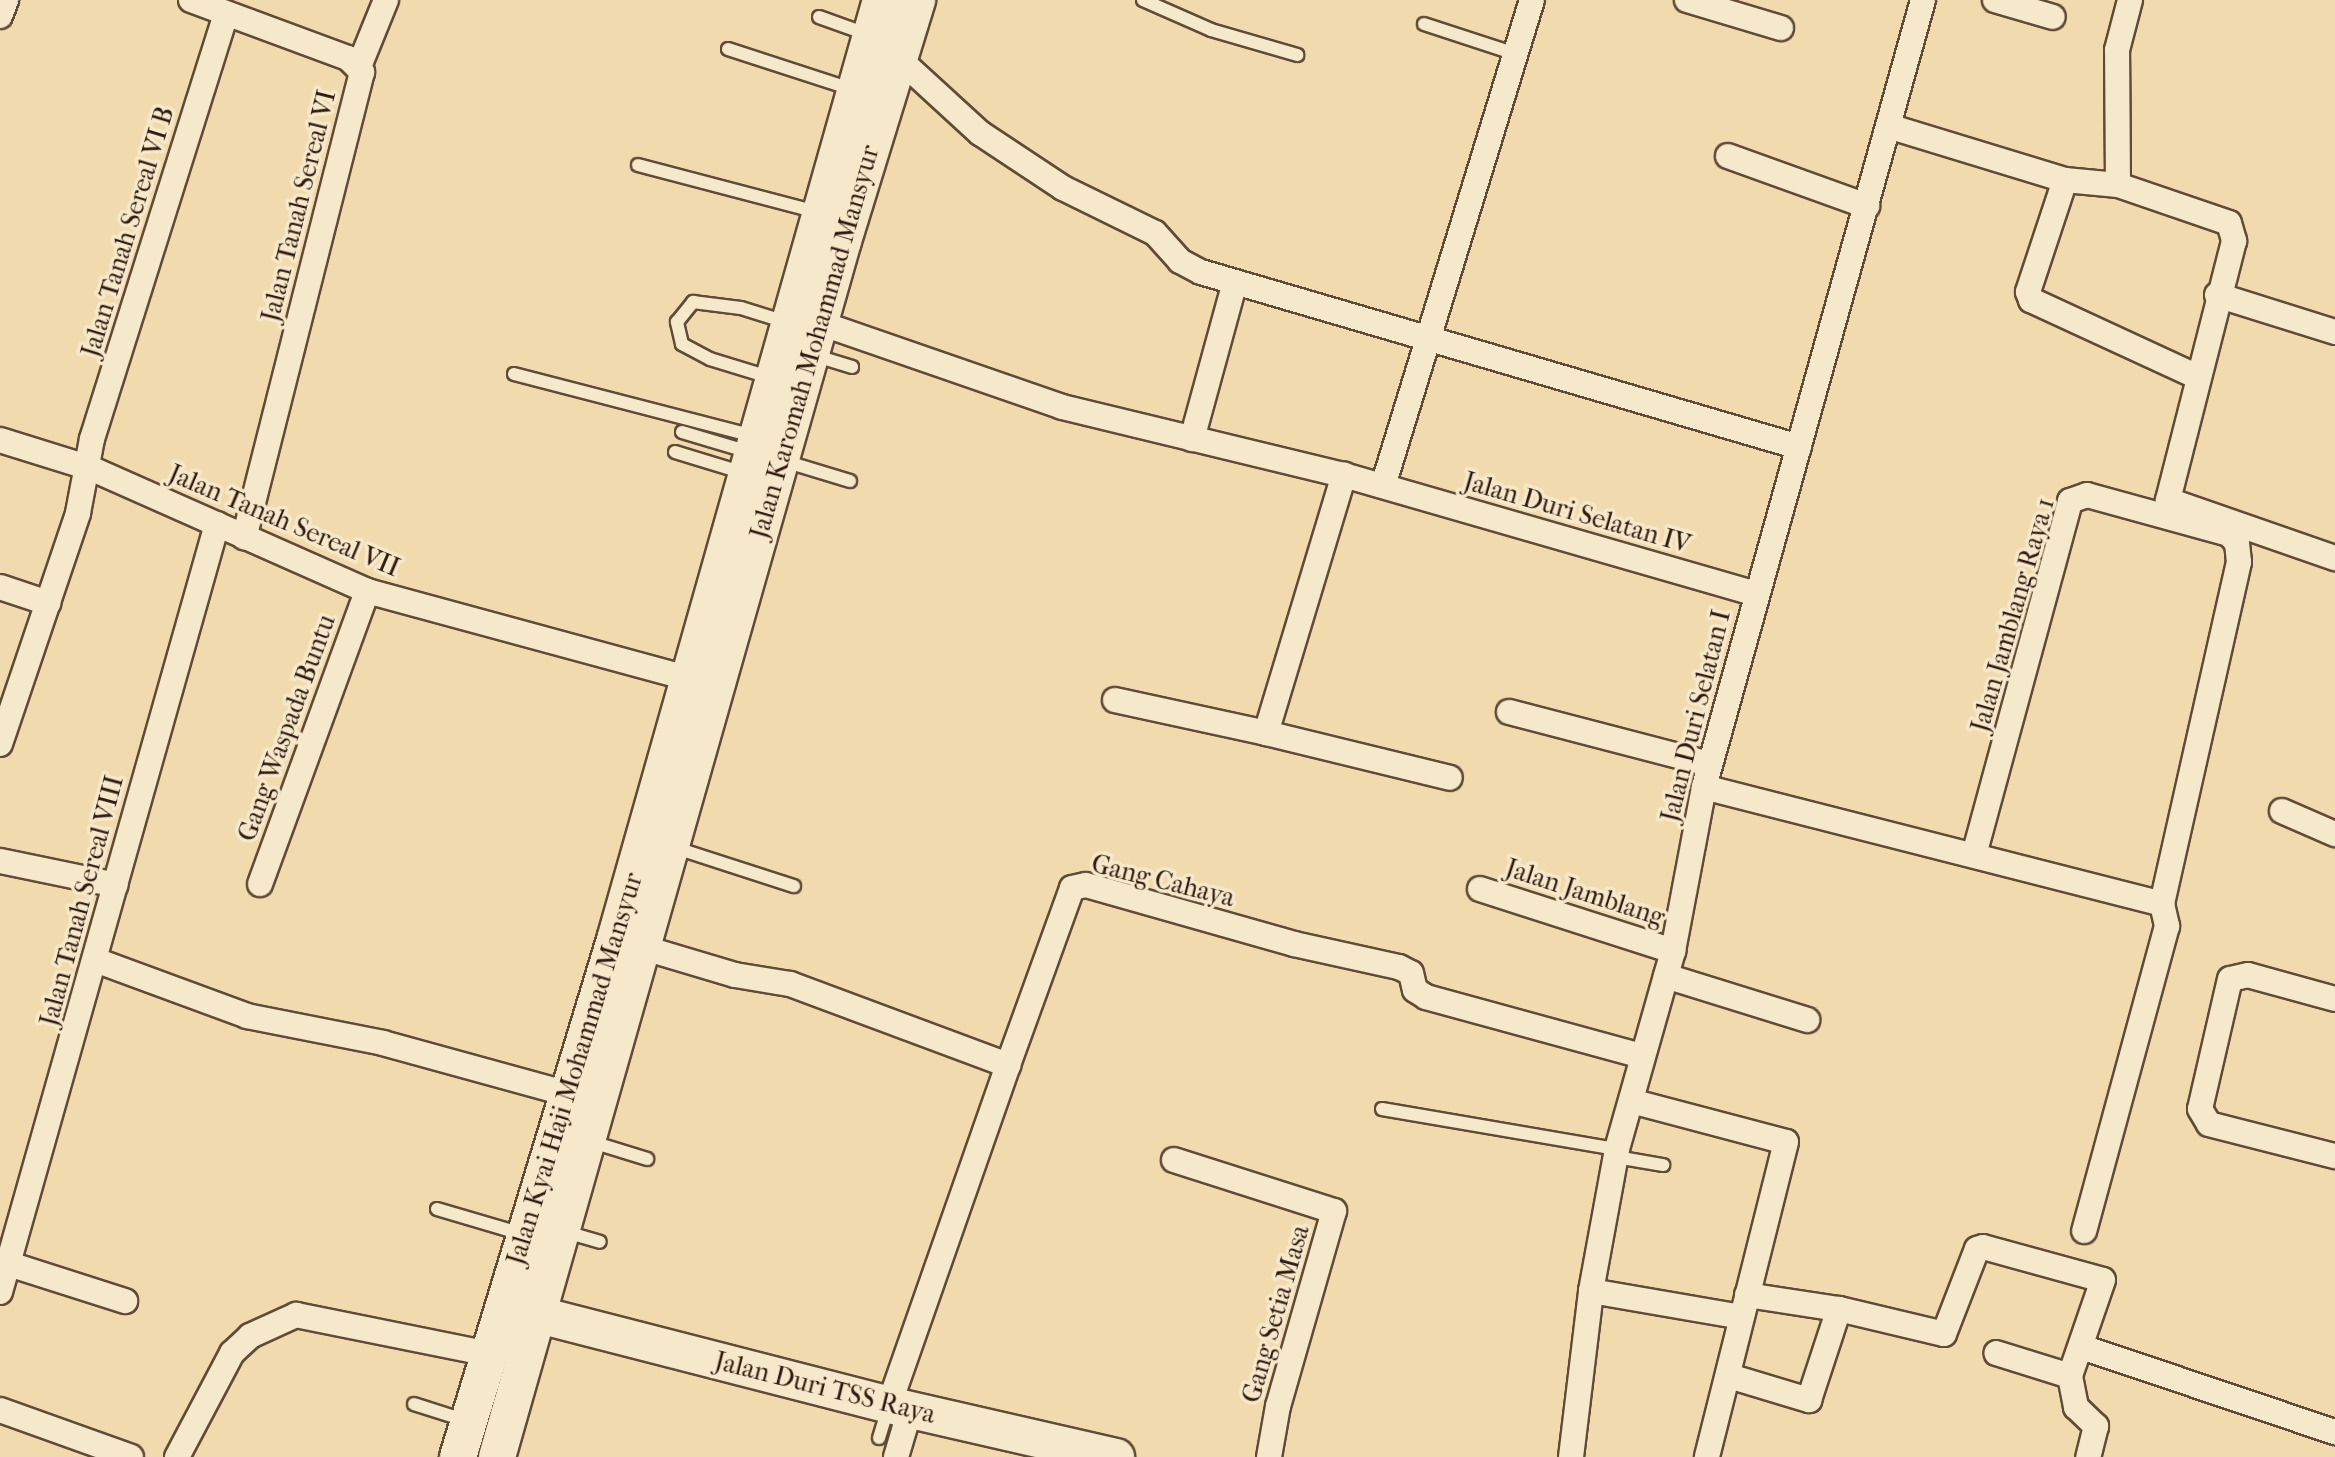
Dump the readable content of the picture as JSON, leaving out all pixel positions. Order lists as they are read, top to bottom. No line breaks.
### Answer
{"streets":{"main road":["Jalan Karomah Mohammad Mansyur","Jalan Kyai Haji Mohammad Mansyur","Jalan Duri TSS Raya"],"street":["Jalan Tanah Sereal VI","Jalan Tanah Sereal VI B","Jalan Duri Selatan IV","Jalan Tanah Sereal VII","Jalan Jamblang Raya 1","Jalan Duri Selatan I","Gang Waspada Buntu","Gang Cahaya","Jalan Jamblang","Jalan Tanah Sereal VIII","Gang Setia Masa"]},"crossings":[["Jalan Tanah Sereal VI","Jalan Tanah Sereal VI B"],["Jalan Tanah Sereal VI","Jalan Tanah Sereal VII"],["Jalan Tanah Sereal VI B","Jalan Tanah Sereal VII"],["Jalan Karomah Mohammad Mansyur","Jalan Duri Selatan IV"],["Jalan Karomah Mohammad Mansyur","Jalan Tanah Sereal VII"],["Jalan Karomah Mohammad Mansyur","Jalan Kyai Haji Mohammad Mansyur"],["Jalan Duri Selatan IV","Jalan Duri Selatan I"],["Jalan Tanah Sereal VII","Gang Waspada Buntu"],["Jalan Tanah Sereal VII","Jalan Tanah Sereal VIII"],["Jalan Tanah Sereal VII","Jalan Kyai Haji Mohammad Mansyur"],["Jalan Duri Selatan I","Gang Cahaya"],["Jalan Duri Selatan I","Jalan Jamblang"],["Jalan Kyai Haji Mohammad Mansyur","Jalan Duri TSS Raya"]]}
